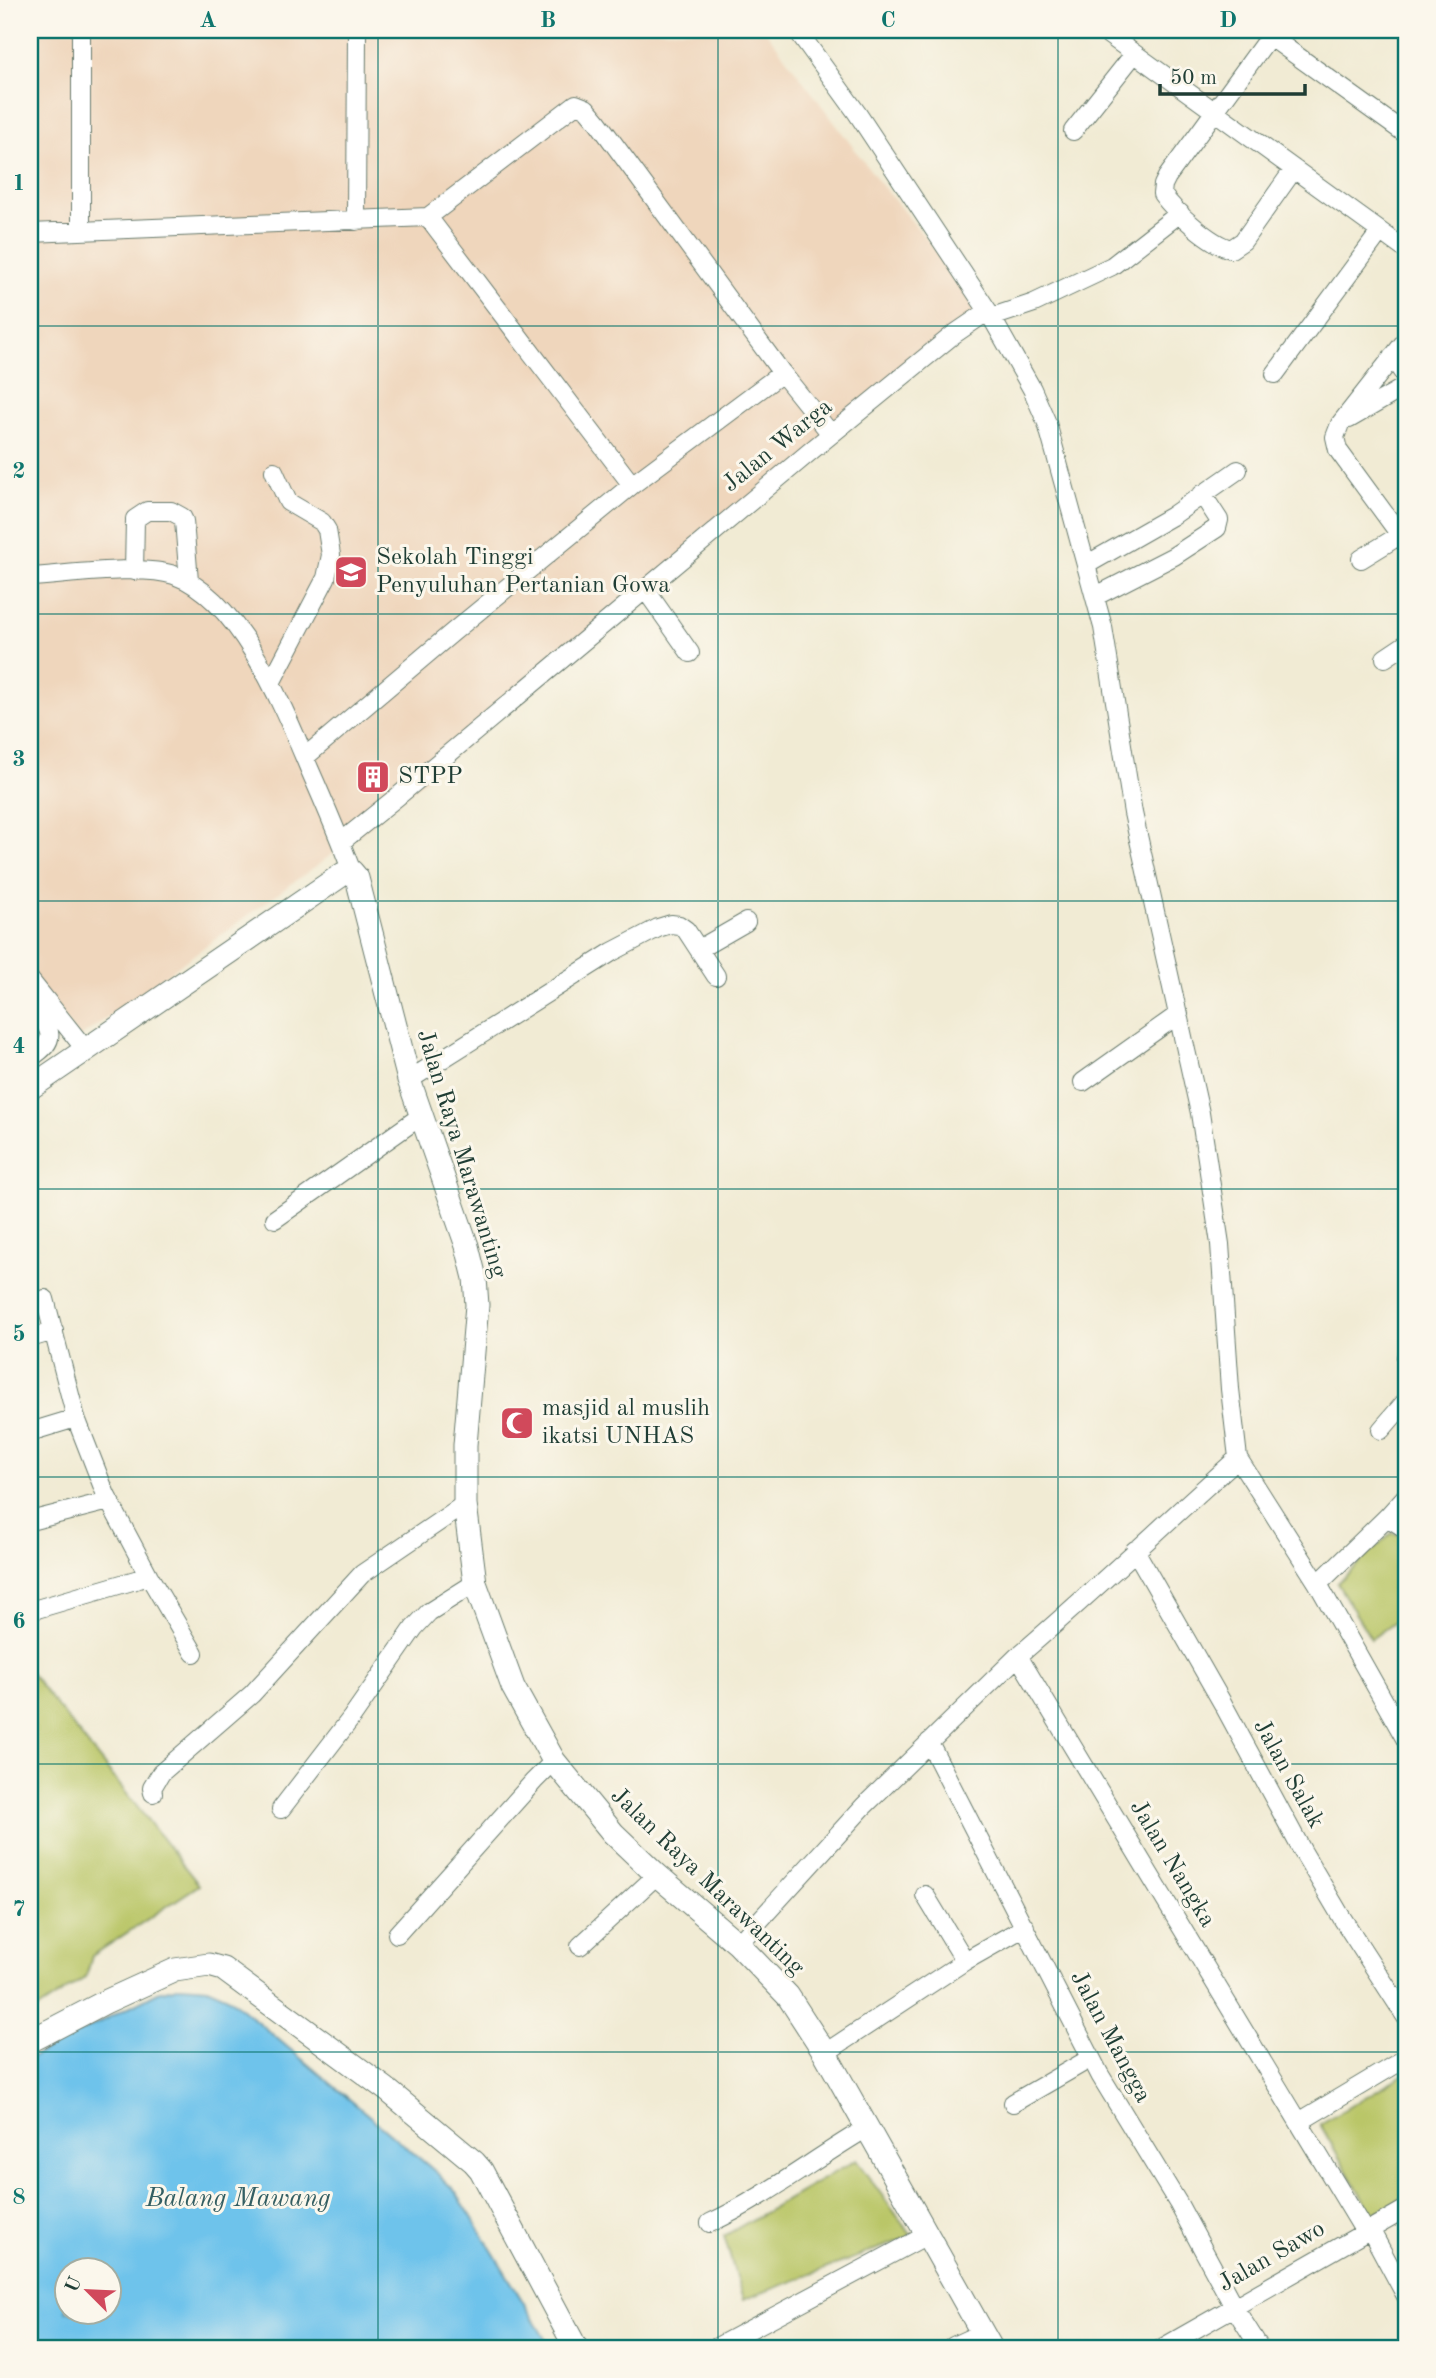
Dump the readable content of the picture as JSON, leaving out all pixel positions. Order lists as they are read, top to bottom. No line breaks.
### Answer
{"streets":{"street":["Jalan Warga","Jalan Raya Marawanting","Jalan Salak","Jalan Nangka","Jalan Mangga","Jalan Sawo"]},"crossings":[["Jalan Nangka","Jalan Sawo"],["Jalan Mangga","Jalan Sawo"]],"water":["Balang Mawang"],"places":{"school or university":["Sekolah Tinggi Penyuluhan Pertanian Gowa"],"building":["STPP"],"mosque":["masjid al muslih ikatsi UNHAS"]},"scale_bar":"50 m","north":"top left","grid":{"columns":["A","B","C","D"],"rows":["1","2","3","4","5","6","7","8"]}}
